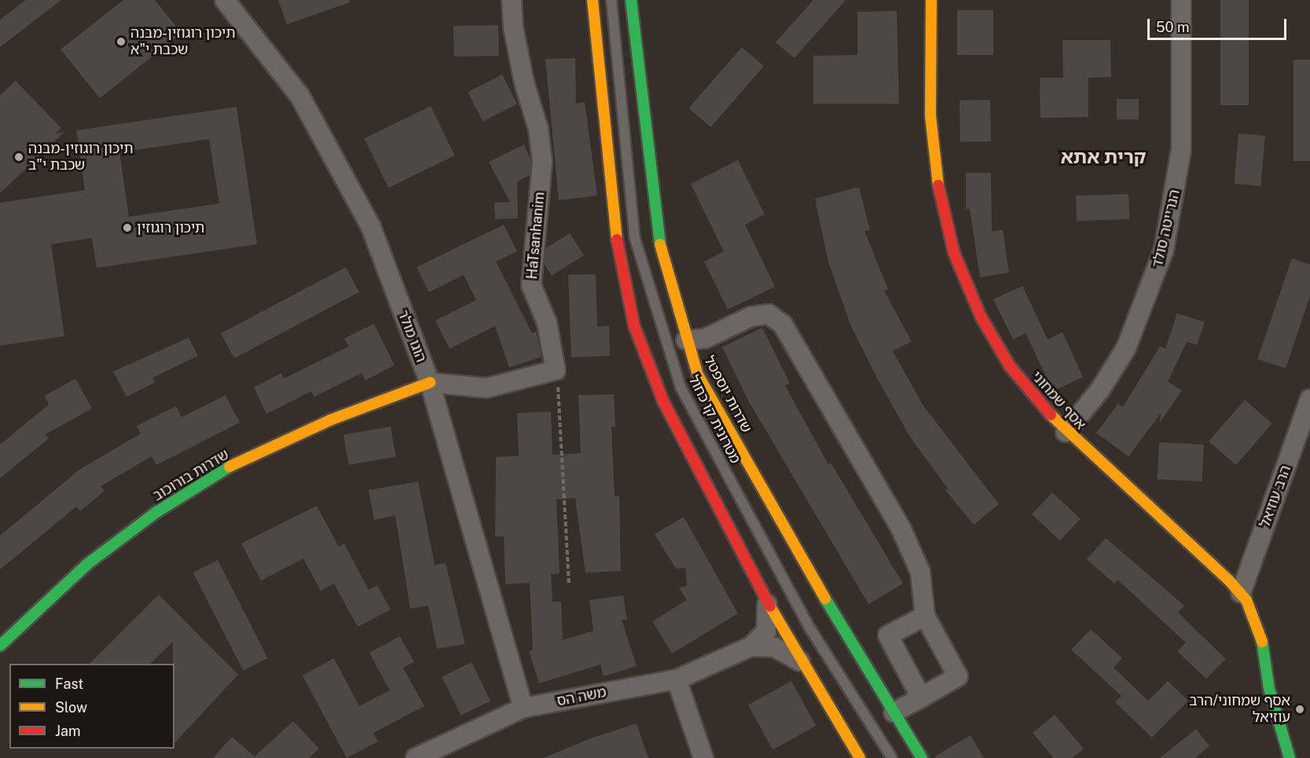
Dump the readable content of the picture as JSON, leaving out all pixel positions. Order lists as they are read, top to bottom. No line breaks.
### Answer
{"streets":{"street":["הנרייטה סולד","HaTsanhanim","הוגו מולר","שדרות יוספטל","אסף שמחוני","שדרות בורוכוב","הרב עוזיאל","משה הס"],"lane":["מטרונית קו כחול"]},"crossings":[["הנרייטה סולד","אסף שמחוני"],["הוגו מולר","שדרות בורוכוב"],["הוגו מולר","משה הס"],["אסף שמחוני","הרב עוזיאל"]],"districts":["קרית אתא"],"places":["תיכון רוגוזין-מבנה שכבת י\"א","תיכון רוגוזין-מבנה שכבת י\"ב","תיכון רוגוזין","אסף שמחוני/הרב עוזיאל"],"legend":["Fast","Slow","Jam"],"scale_bar":"50 m"}
